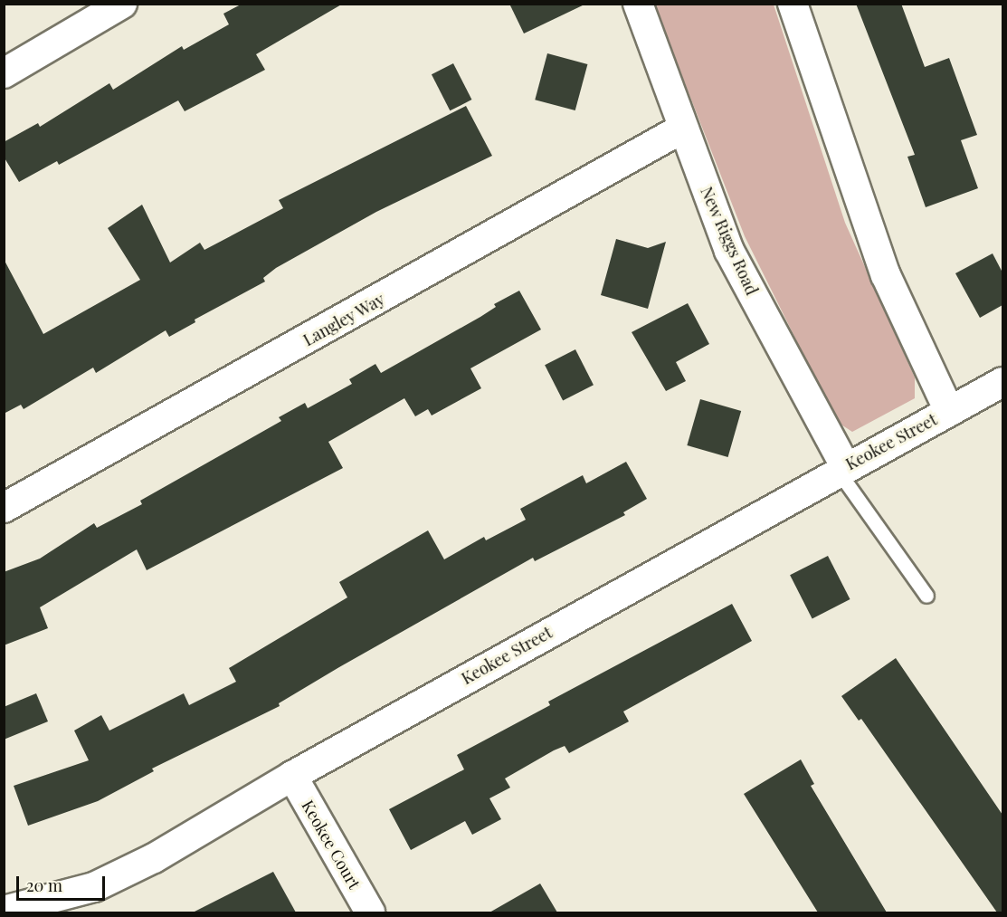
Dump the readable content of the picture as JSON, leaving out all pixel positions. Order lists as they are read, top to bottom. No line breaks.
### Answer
{"streets":{"street":["New Riggs Road","Langley Way","Keokee Street","Keokee Court"]},"crossings":[["New Riggs Road","Langley Way"],["New Riggs Road","Keokee Street"],["Keokee Street","Keokee Court"]],"scale_bar":"20 m"}
